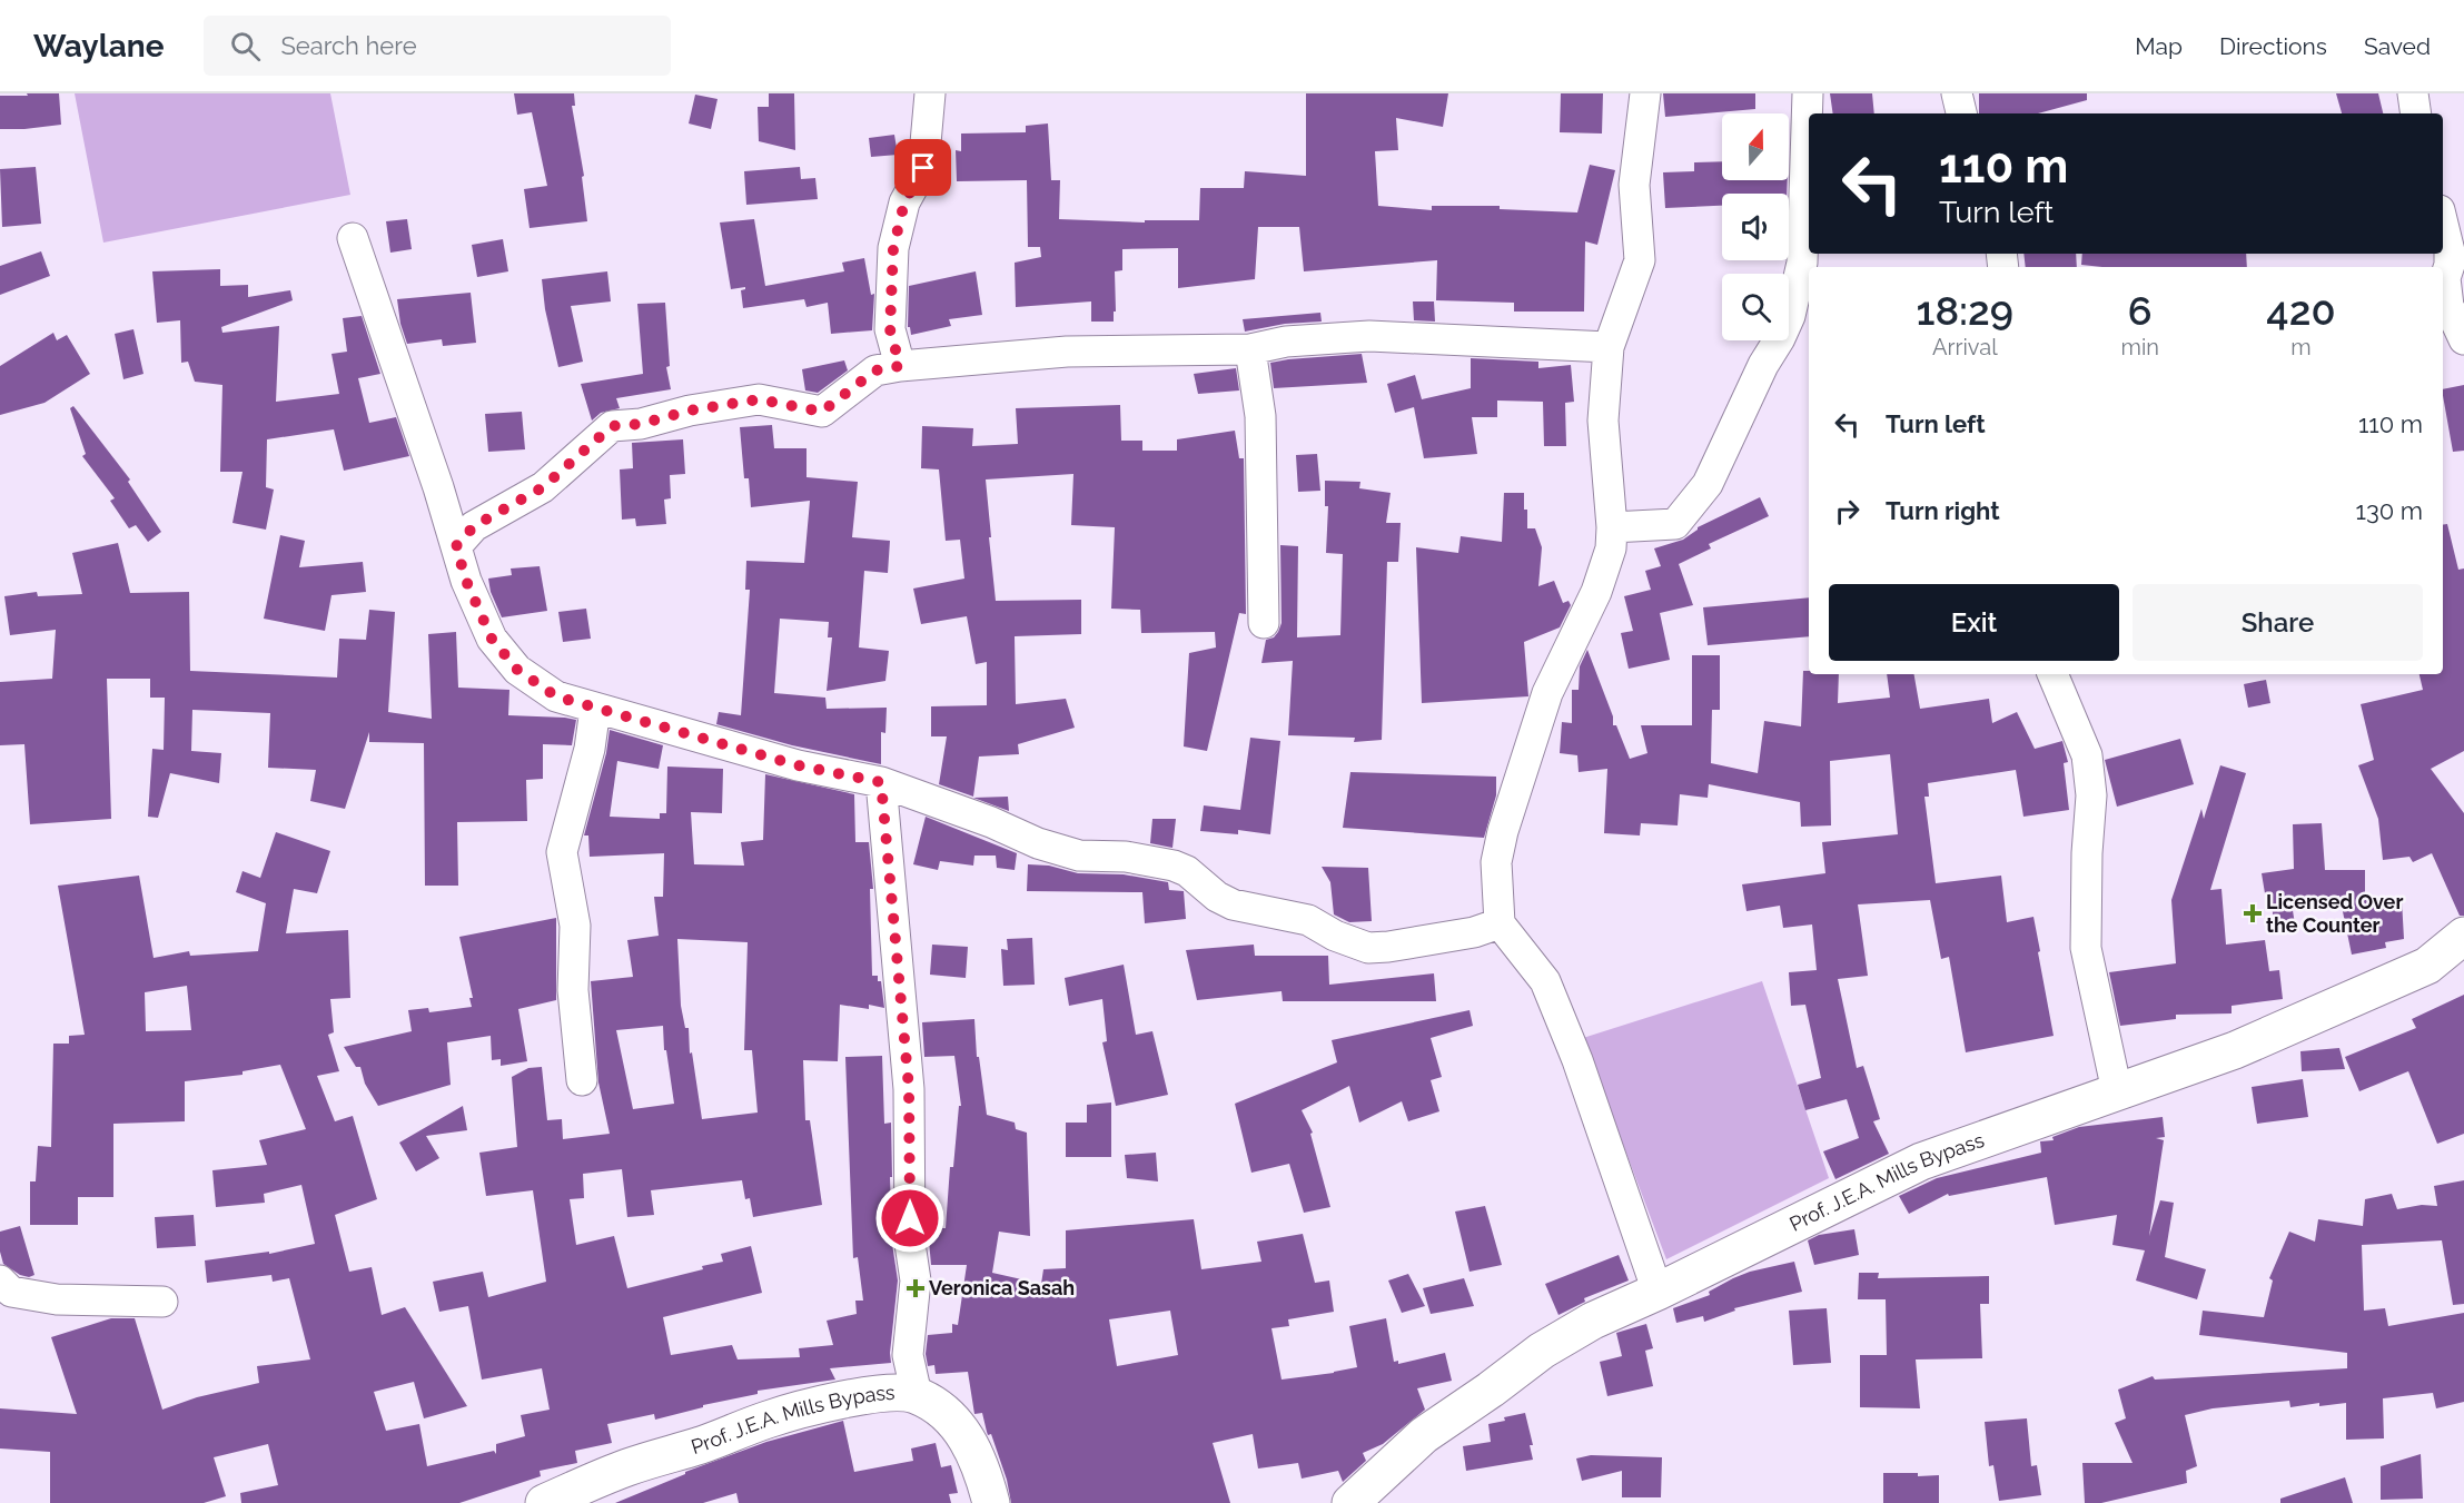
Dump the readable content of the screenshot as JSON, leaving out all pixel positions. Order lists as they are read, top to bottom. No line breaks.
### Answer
{"streets":{"street":["Prof. J.E.A. Mills Bypass"]},"places":{"health":["Licensed Over the Counter","Veronica Sasah"]},"north":"top","page":{"header":"Waylane","search":"Search here","nav":["Map","Directions","Saved"],"turn":["110 m","Turn left"],"eta":["18:29","Arrival","6","min","420","m"],"list":[{"name":"Turn left","value":"110 m"},{"name":"Turn right","value":"130 m"}],"buttons":["Exit","Share"]}}
